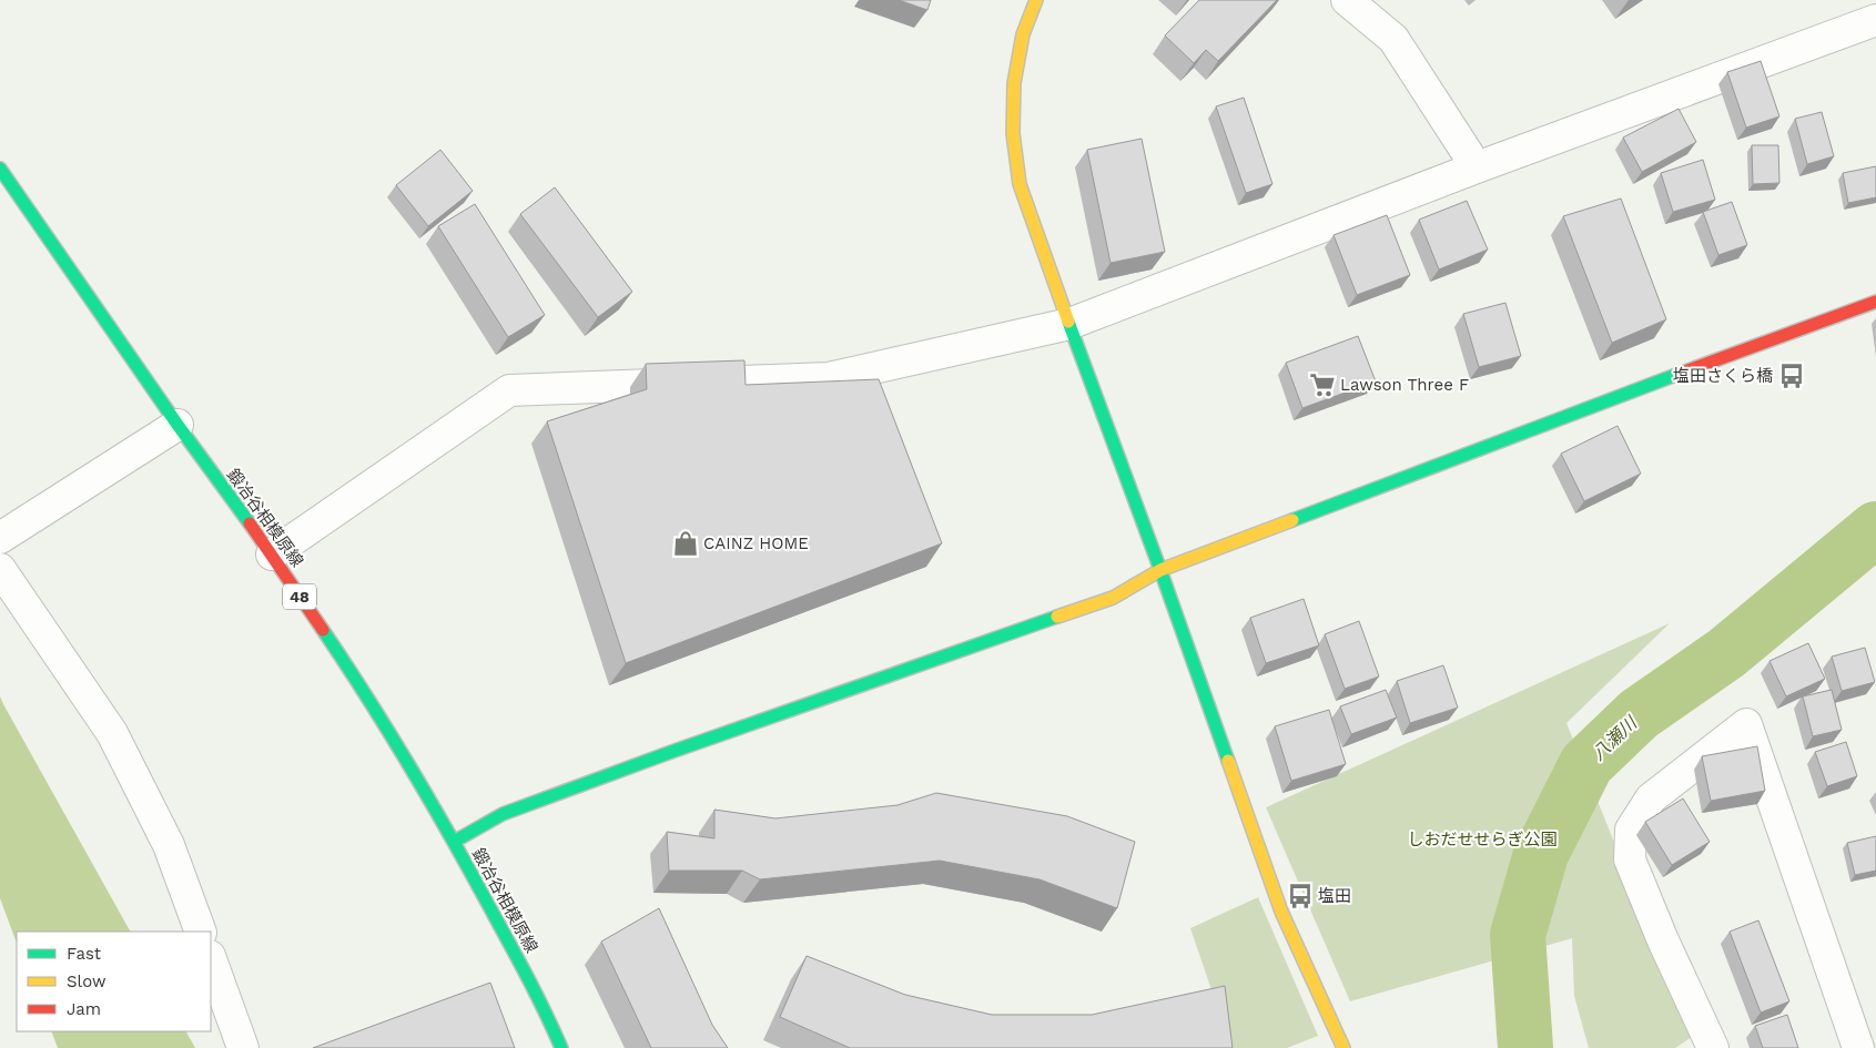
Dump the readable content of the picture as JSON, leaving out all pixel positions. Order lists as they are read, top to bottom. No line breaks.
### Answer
{"streets":{"street":["鍛冶谷相模原線","48"]},"water":["八瀬川"],"parks":["しおだせせらぎ公園"],"places":{"bus stop":["塩田さくら橋","塩田"],"supermarket":["Lawson Three F"],"shop":["CAINZ HOME"]},"legend":["Fast","Slow","Jam"]}
